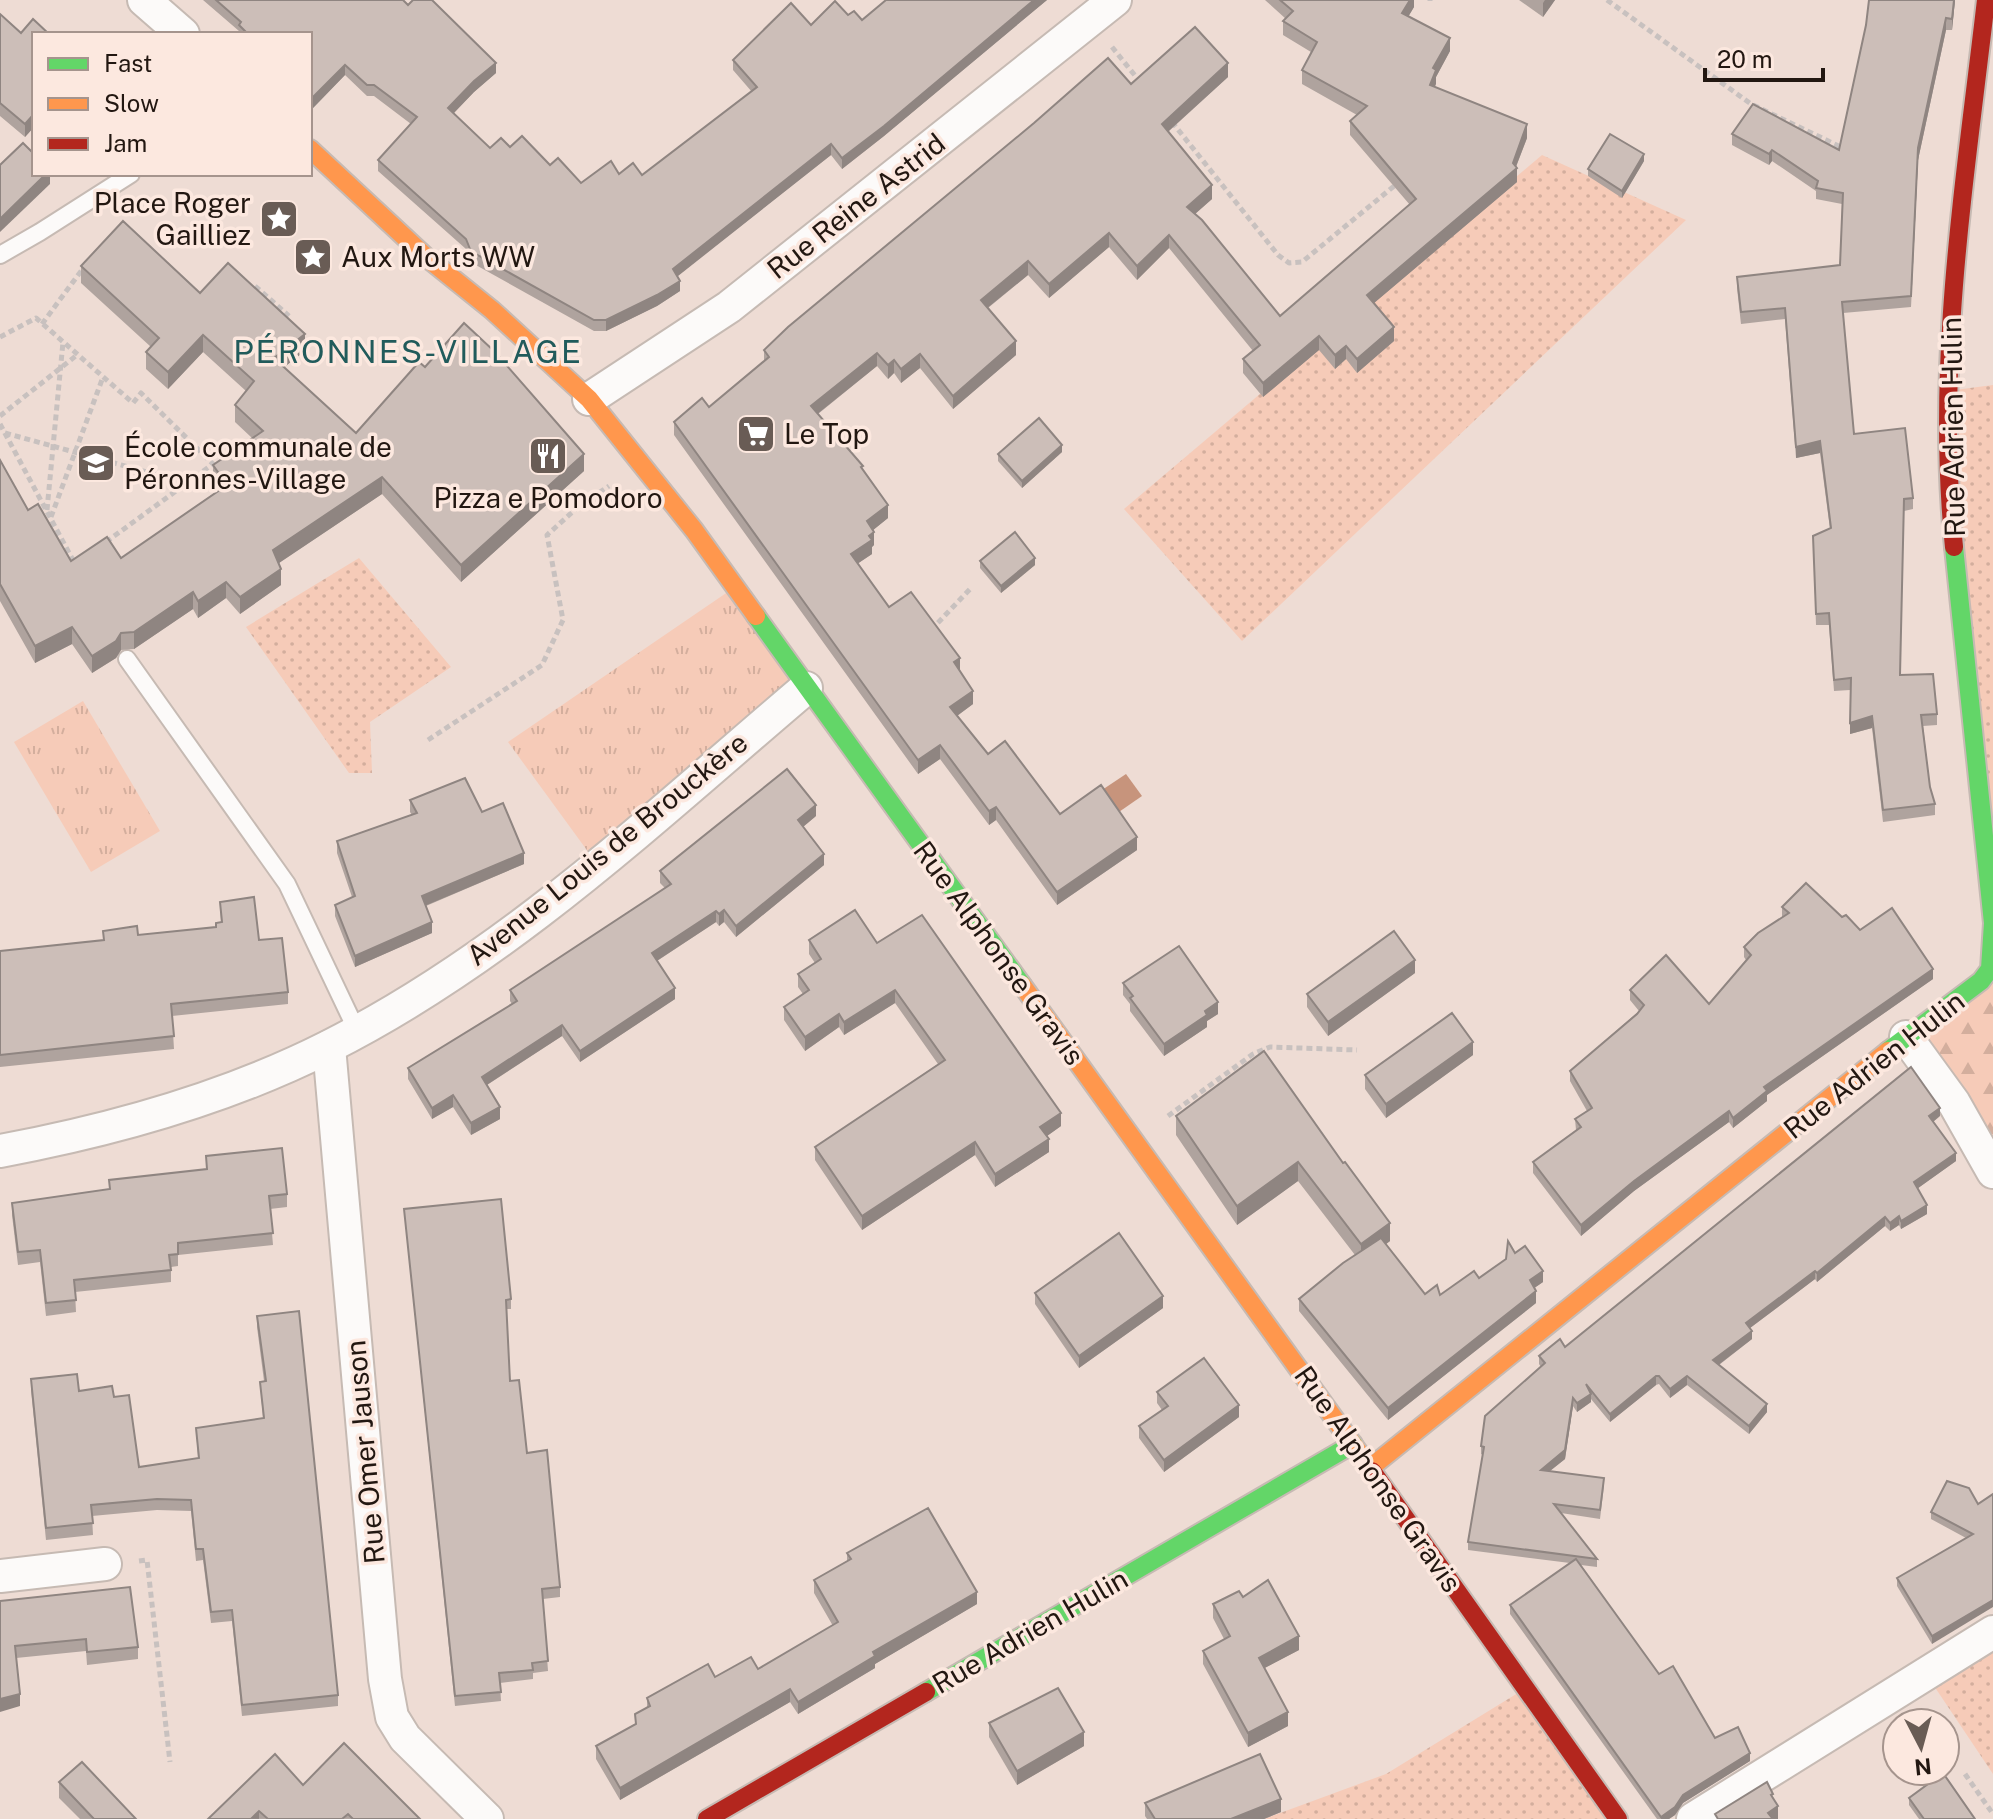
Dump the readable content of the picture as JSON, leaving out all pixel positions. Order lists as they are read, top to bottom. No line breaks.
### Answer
{"streets":{"street":["Rue Reine Astrid","Rue Adrien Hulin","Avenue Louis de Brouckère","Rue Alphonse Gravis","Rue Omer Jauson"]},"crossings":[["Rue Reine Astrid","Rue Alphonse Gravis"],["Rue Adrien Hulin","Rue Alphonse Gravis"],["Avenue Louis de Brouckère","Rue Alphonse Gravis"],["Avenue Louis de Brouckère","Rue Omer Jauson"]],"districts":["PÉRONNES-VILLAGE"],"places":{"place":["Place Roger Gailliez","Aux Morts WW"],"supermarket":["Le Top"],"restaurant":["Pizza e Pomodoro"],"school or university":["École communale de Péronnes-Village"]},"legend":["Fast","Slow","Jam"],"scale_bar":"20 m","north":"bottom"}
